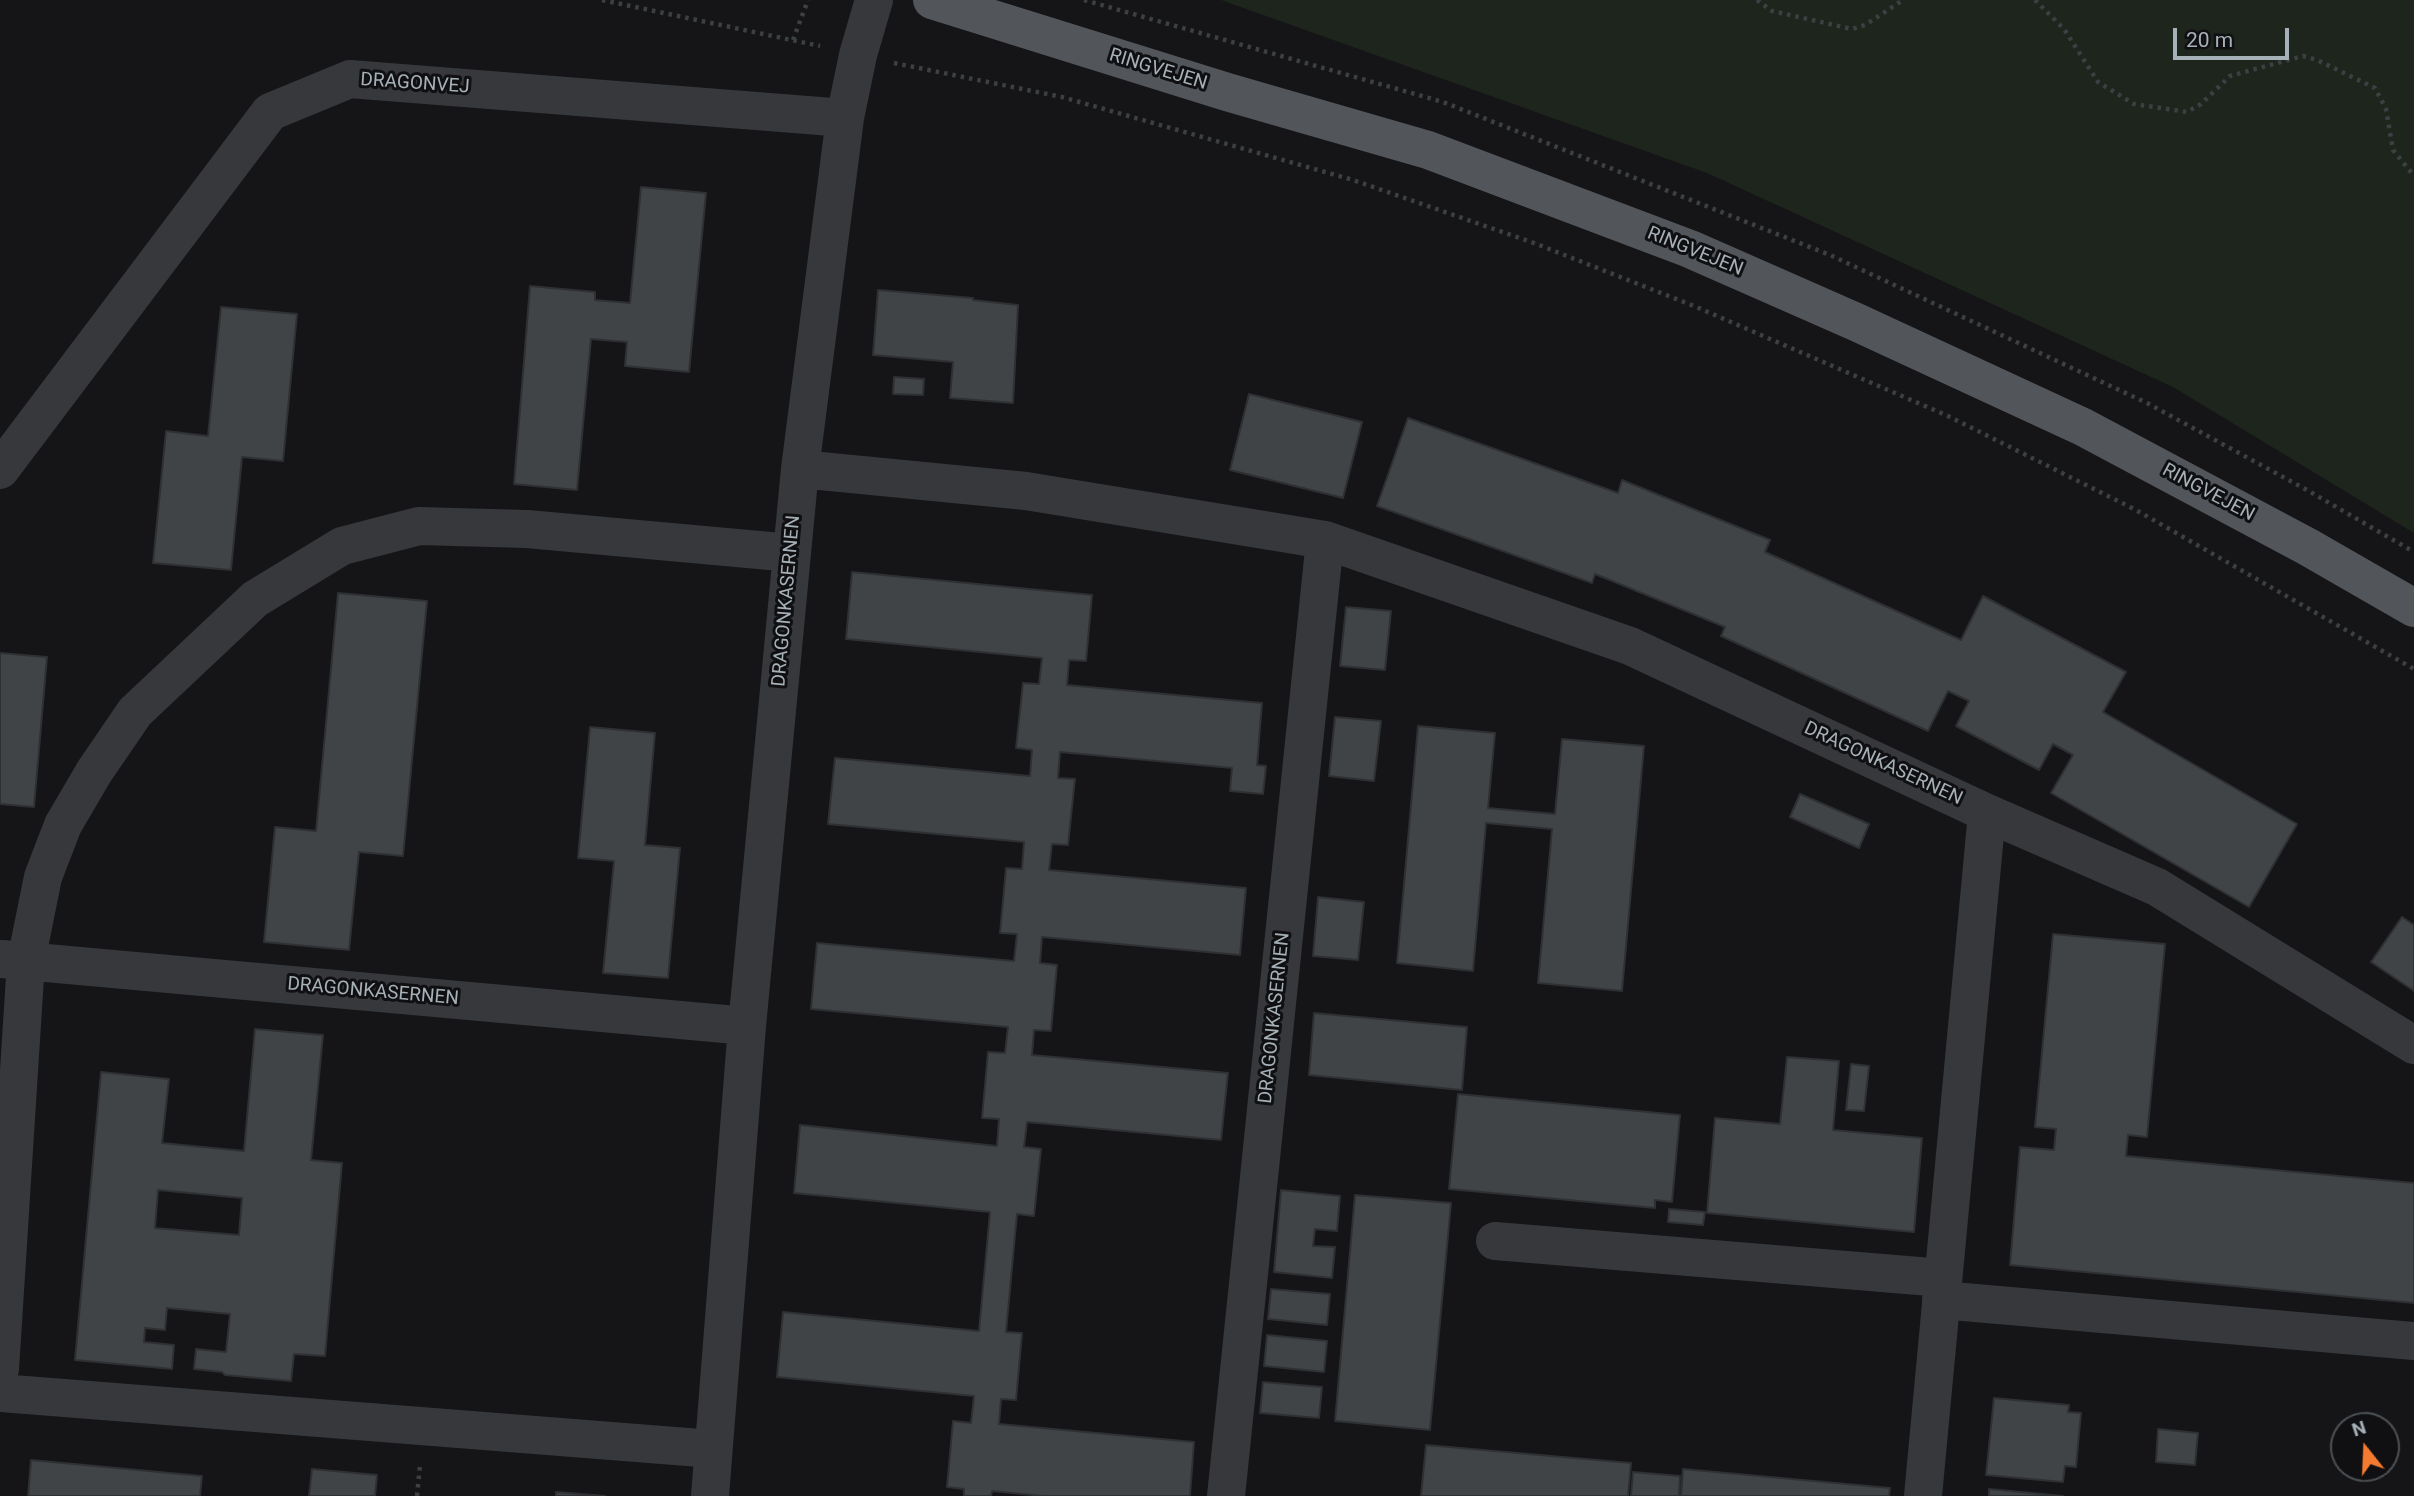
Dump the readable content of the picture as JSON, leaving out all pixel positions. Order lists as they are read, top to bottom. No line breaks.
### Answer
{"streets":{"main road":["RINGVEJEN"],"street":["DRAGONVEJ","DRAGONKASERNEN"]},"crossings":[["DRAGONVEJ","DRAGONKASERNEN"]],"scale_bar":"20 m","north":"top"}
